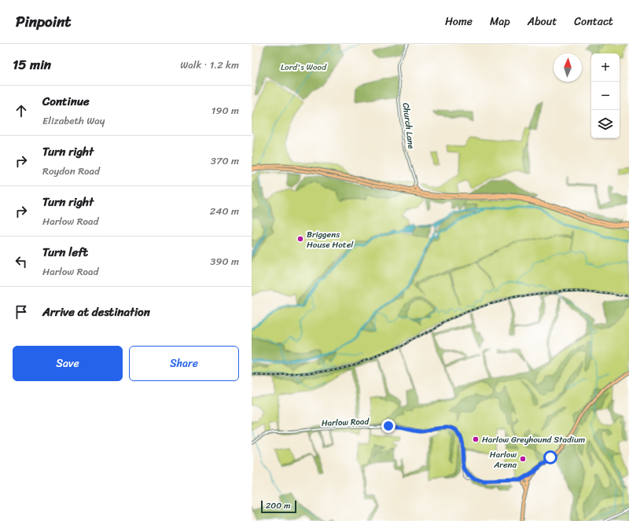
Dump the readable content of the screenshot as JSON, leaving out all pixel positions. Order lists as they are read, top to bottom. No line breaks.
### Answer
{"streets":{"street":["Church Lane","Harlow Road"]},"parks":["Lord's Wood"],"places":["Briggens House Hotel","Harlow Greyhound Stadium","Harlow Arena"],"scale_bar":"200 m","north":"top","page":{"header":"Pinpoint","nav":["Home","Map","About","Contact"],"heading":["15 min","Walk · 1.2 km"],"map_buttons":["+","−"],"list":[["Continue","Elizabeth Way","190 m"],["Turn right","Roydon Road","370 m"],["Turn right","Harlow Road","240 m"],["Turn left","Harlow Road","390 m"],"Arrive at destination"],"buttons":["Save","Share"],"scale":"200 m"}}
